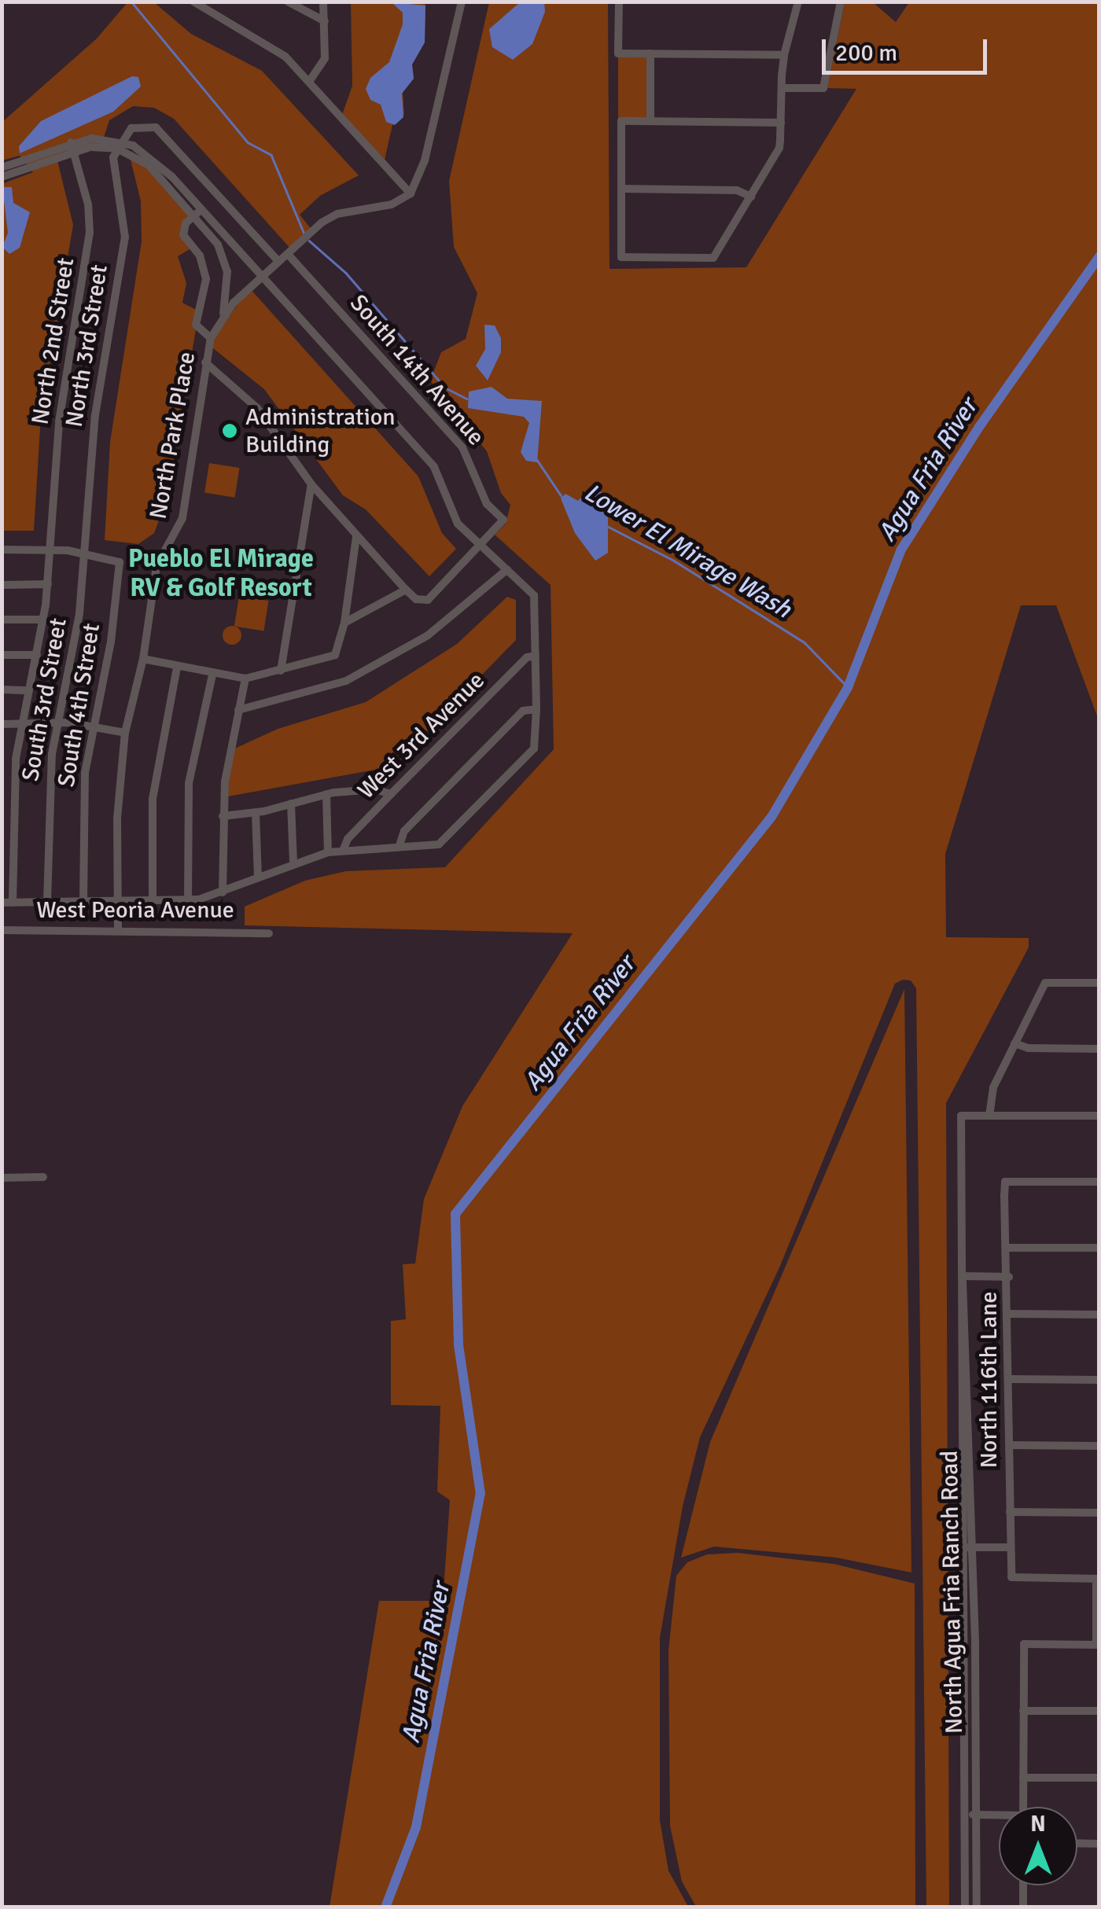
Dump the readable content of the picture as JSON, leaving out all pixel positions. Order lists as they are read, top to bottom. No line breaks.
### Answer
{"streets":{"street":["North 2nd Street","North 3rd Street","South 14th Avenue","North Park Place","South 3rd Street","South 4th Street","West 3rd Avenue","West Peoria Avenue","North 116th Lane","North Agua Fria Ranch Road"]},"crossings":[["North 3rd Street","South 3rd Street"],["North 3rd Street","South 4th Street"],["South 14th Avenue","North Park Place"],["South 3rd Street","South 4th Street"]],"districts":["Pueblo El Mirage RV & Golf Resort"],"water":["Agua Fria River","Lower El Mirage Wash"],"places":["Administration Building"],"scale_bar":"200 m","north":"top"}
